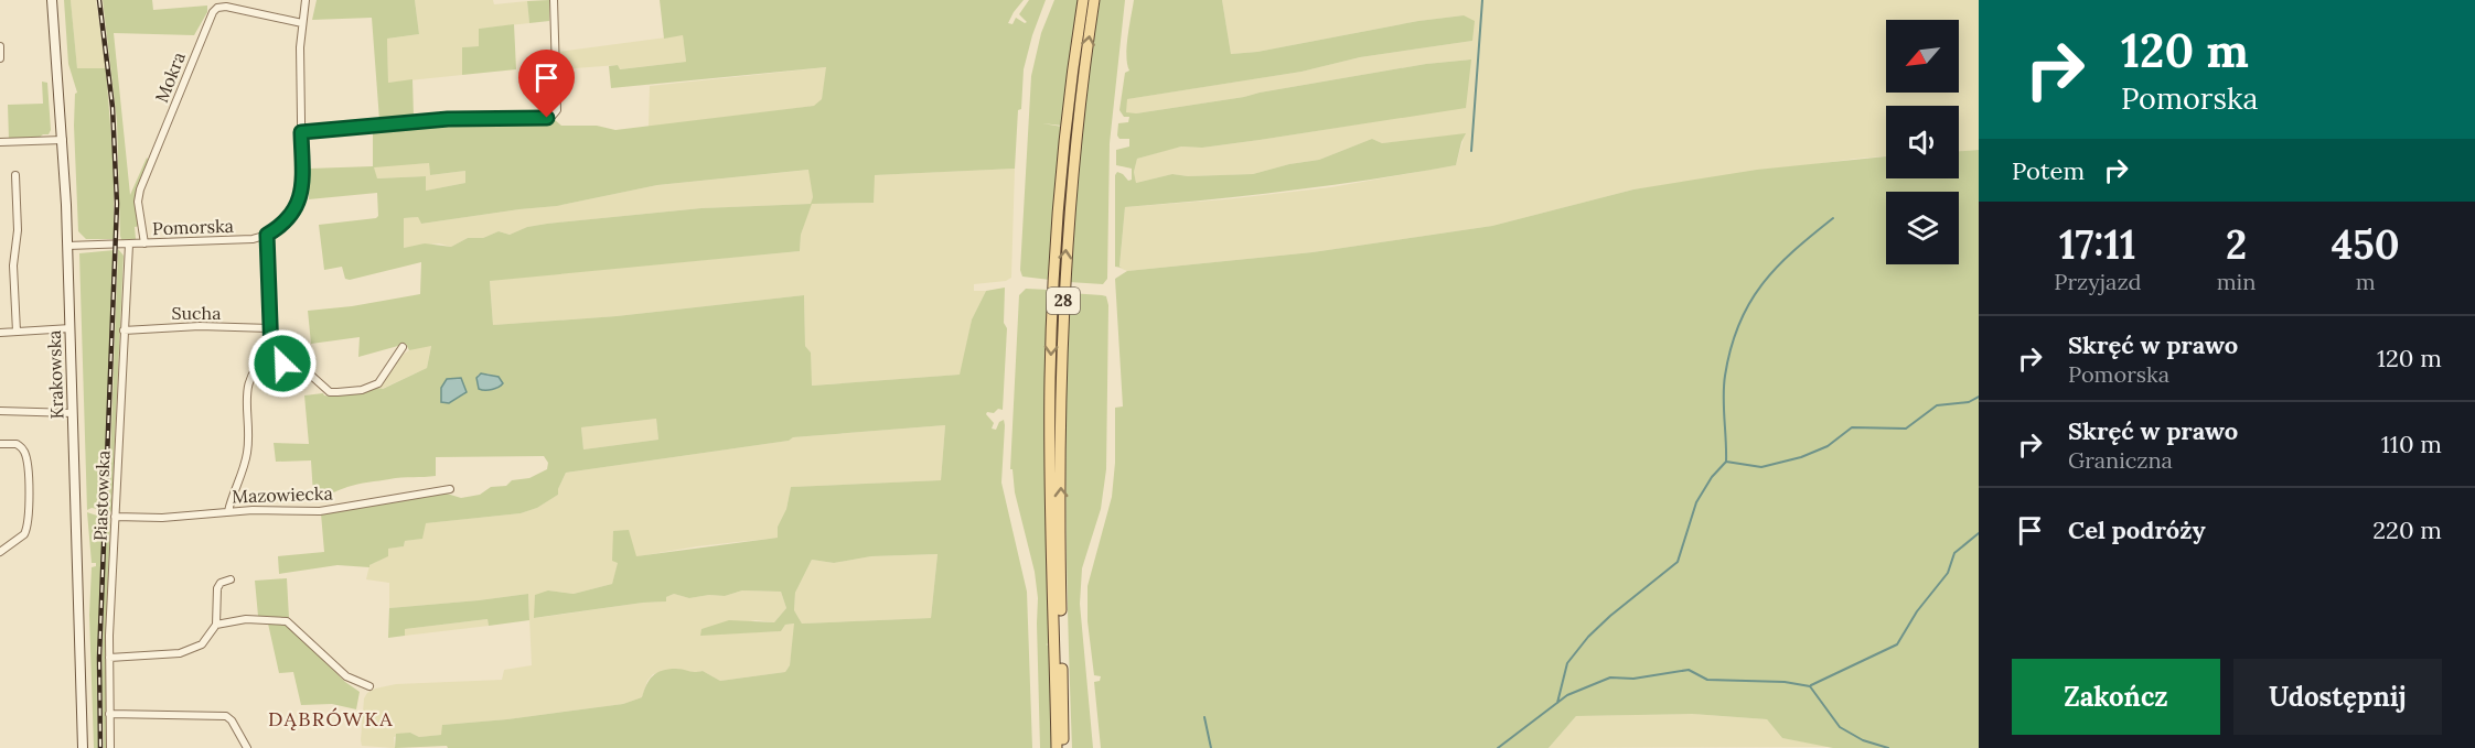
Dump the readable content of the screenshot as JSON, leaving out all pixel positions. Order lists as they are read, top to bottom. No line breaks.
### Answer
{"streets":{"main road":["28","Krakowska"],"street":["Mokra","Pomorska","Sucha","Mazowiecka","Piastowska"]},"crossings":[["Mokra","Pomorska"],["Pomorska","Krakowska"],["Pomorska","Piastowska"],["Sucha","Piastowska"],["Mazowiecka","Piastowska"]],"districts":["DĄBRÓWKA"],"north":"bottom left","page":{"turn":["120 m","Pomorska"],"then":"Potem","eta":["17:11","Przyjazd","2","min","450","m"],"list":[{"name":"Skręć w prawo","note":"Pomorska","value":"120 m"},{"name":"Skręć w prawo","note":"Graniczna","value":"110 m"},{"name":"Cel podróży","value":"220 m"}],"buttons":["Zakończ","Udostępnij"]}}
